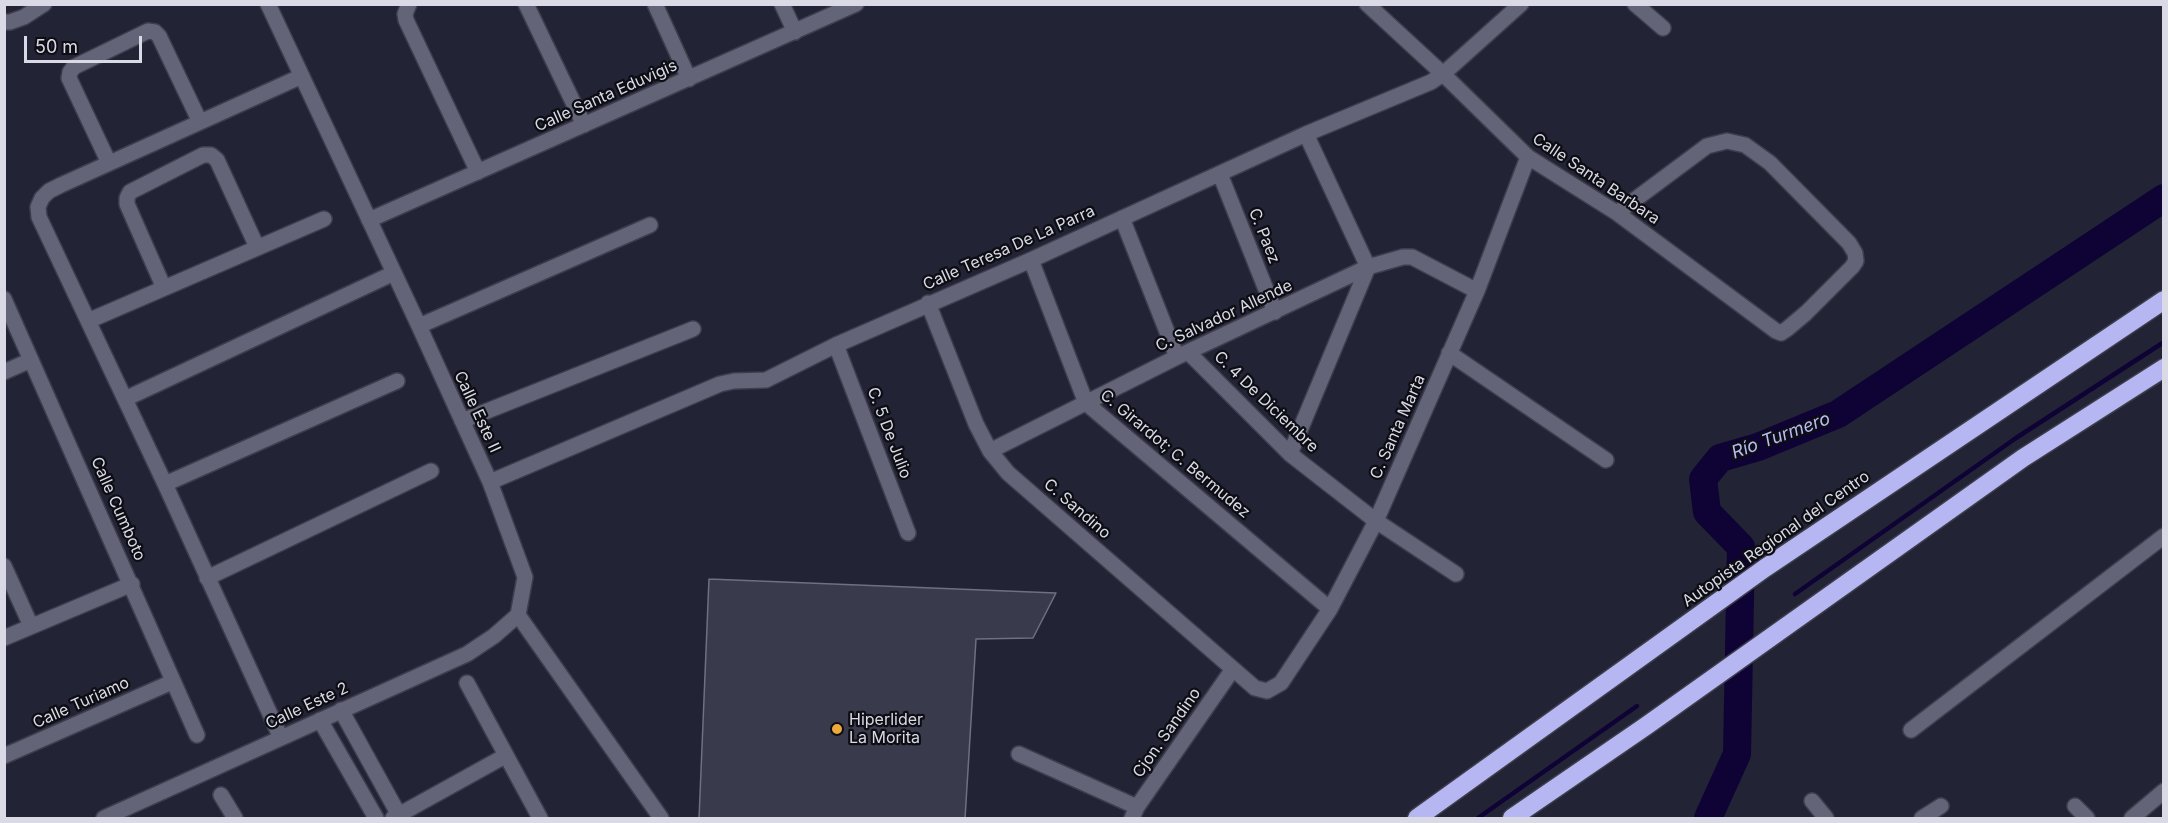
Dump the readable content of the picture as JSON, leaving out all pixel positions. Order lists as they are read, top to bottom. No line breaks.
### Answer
{"streets":{"highway":["Autopista Regional del Centro"],"street":["Calle Santa Eduvigis","Calle Santa Barbara","C. Paez","Calle Teresa De La Parra","C. Salvador Allende","C. 4 De Diciembre","Calle Este II","C. Santa Marta","C. 5 De Julio","C. Girardot; C. Bermudez","Calle Cumboto","C. Sandino","Calle Turiamo","Calle Este 2","Cjon. Sandino"]},"crossings":[["Calle Santa Eduvigis","Calle Este II"],["Calle Santa Barbara","Calle Teresa De La Parra"],["Calle Santa Barbara","C. Santa Marta"],["C. Paez","Calle Teresa De La Parra"],["C. Paez","C. Salvador Allende"],["Calle Teresa De La Parra","C. 4 De Diciembre"],["Calle Teresa De La Parra","Calle Este II"],["Calle Teresa De La Parra","C. 5 De Julio"],["Calle Teresa De La Parra","C. Girardot; C. Bermudez"],["Calle Teresa De La Parra","C. Sandino"],["C. Salvador Allende","C. 4 De Diciembre"],["C. Salvador Allende","C. Santa Marta"],["C. Salvador Allende","C. Girardot; C. Bermudez"],["C. Salvador Allende","C. Sandino"],["C. 4 De Diciembre","C. Santa Marta"],["Calle Este II","Calle Este 2"],["C. Santa Marta","C. Girardot; C. Bermudez"],["C. Santa Marta","C. Sandino"],["Calle Cumboto","Calle Turiamo"],["C. Sandino","Cjon. Sandino"]],"water":["Río Turmero"],"places":["Hiperlider La Morita"],"scale_bar":"50 m"}
